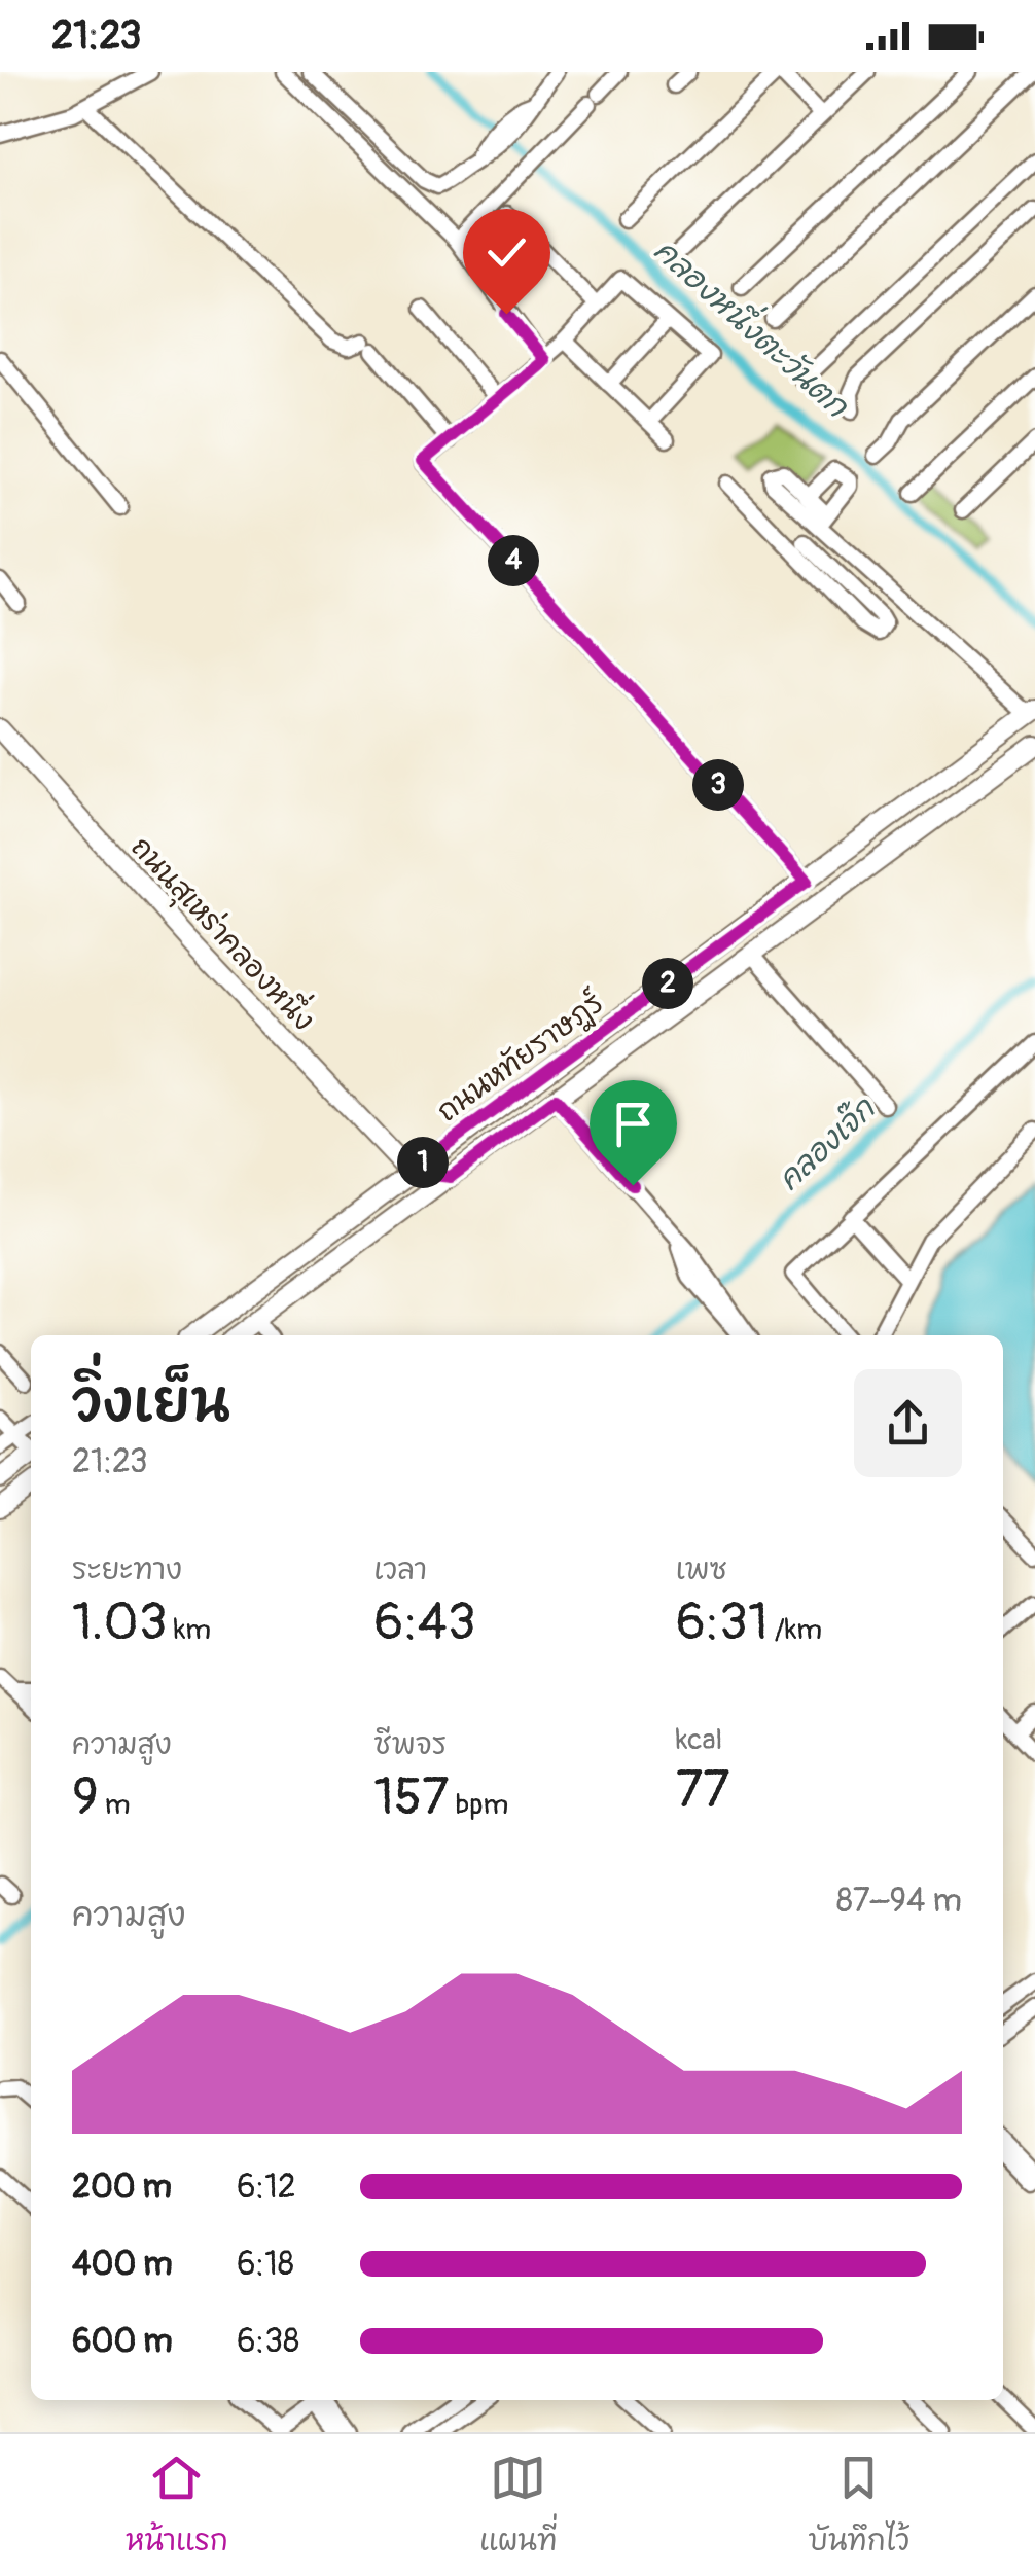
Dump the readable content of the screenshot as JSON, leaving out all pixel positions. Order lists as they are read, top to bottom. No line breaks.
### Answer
{"streets":{"main road":["ถนนสุเหร่าคลองหนึ่ง","ถนนหทัยราษฎร์"]},"crossings":[["ถนนสุเหร่าคลองหนึ่ง","ถนนหทัยราษฎร์"]],"water":["คลองหนึ่งตะวันตก","คลองเจ๊ก"],"page":{"status":"21:23","pins":["4","3","2","1"],"heading":["วิ่งเย็น","21:23"],"stats":[["ระยะทาง","1.03 km"],["เวลา","6:43"],["เพซ","6:31 /km"],["ความสูง","9 m"],["ชีพจร","157 bpm"],["kcal","77"]],"chart":["ความสูง","87–94 m"],"list":[{"name":"200 m","note":"6:12"},{"name":"400 m","note":"6:18"},{"name":"600 m","note":"6:38"}],"tabs":["หน้าแรก","แผนที่","บันทึกไว้"]}}
